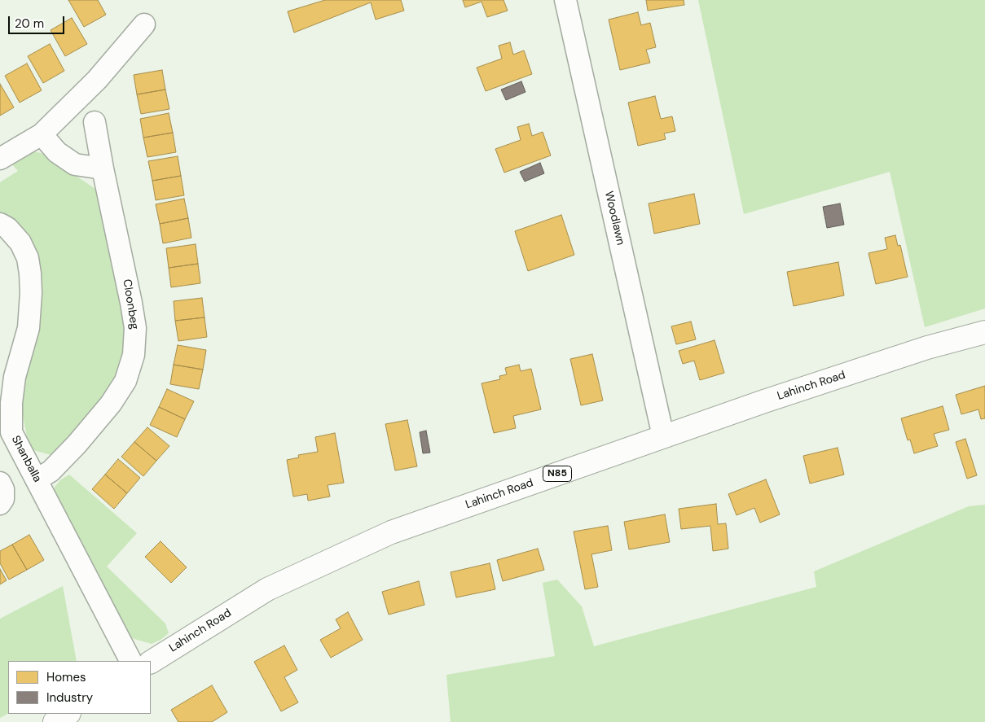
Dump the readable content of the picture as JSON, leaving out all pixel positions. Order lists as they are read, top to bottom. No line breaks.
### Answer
{"streets":{"main road":["Lahinch Road","N85"],"street":["Woodlawn","Cloonbeg","Shanballa"]},"crossings":[["Woodlawn","Lahinch Road"],["Cloonbeg","Shanballa"]],"legend":["Homes","Industry"],"scale_bar":"20 m"}
